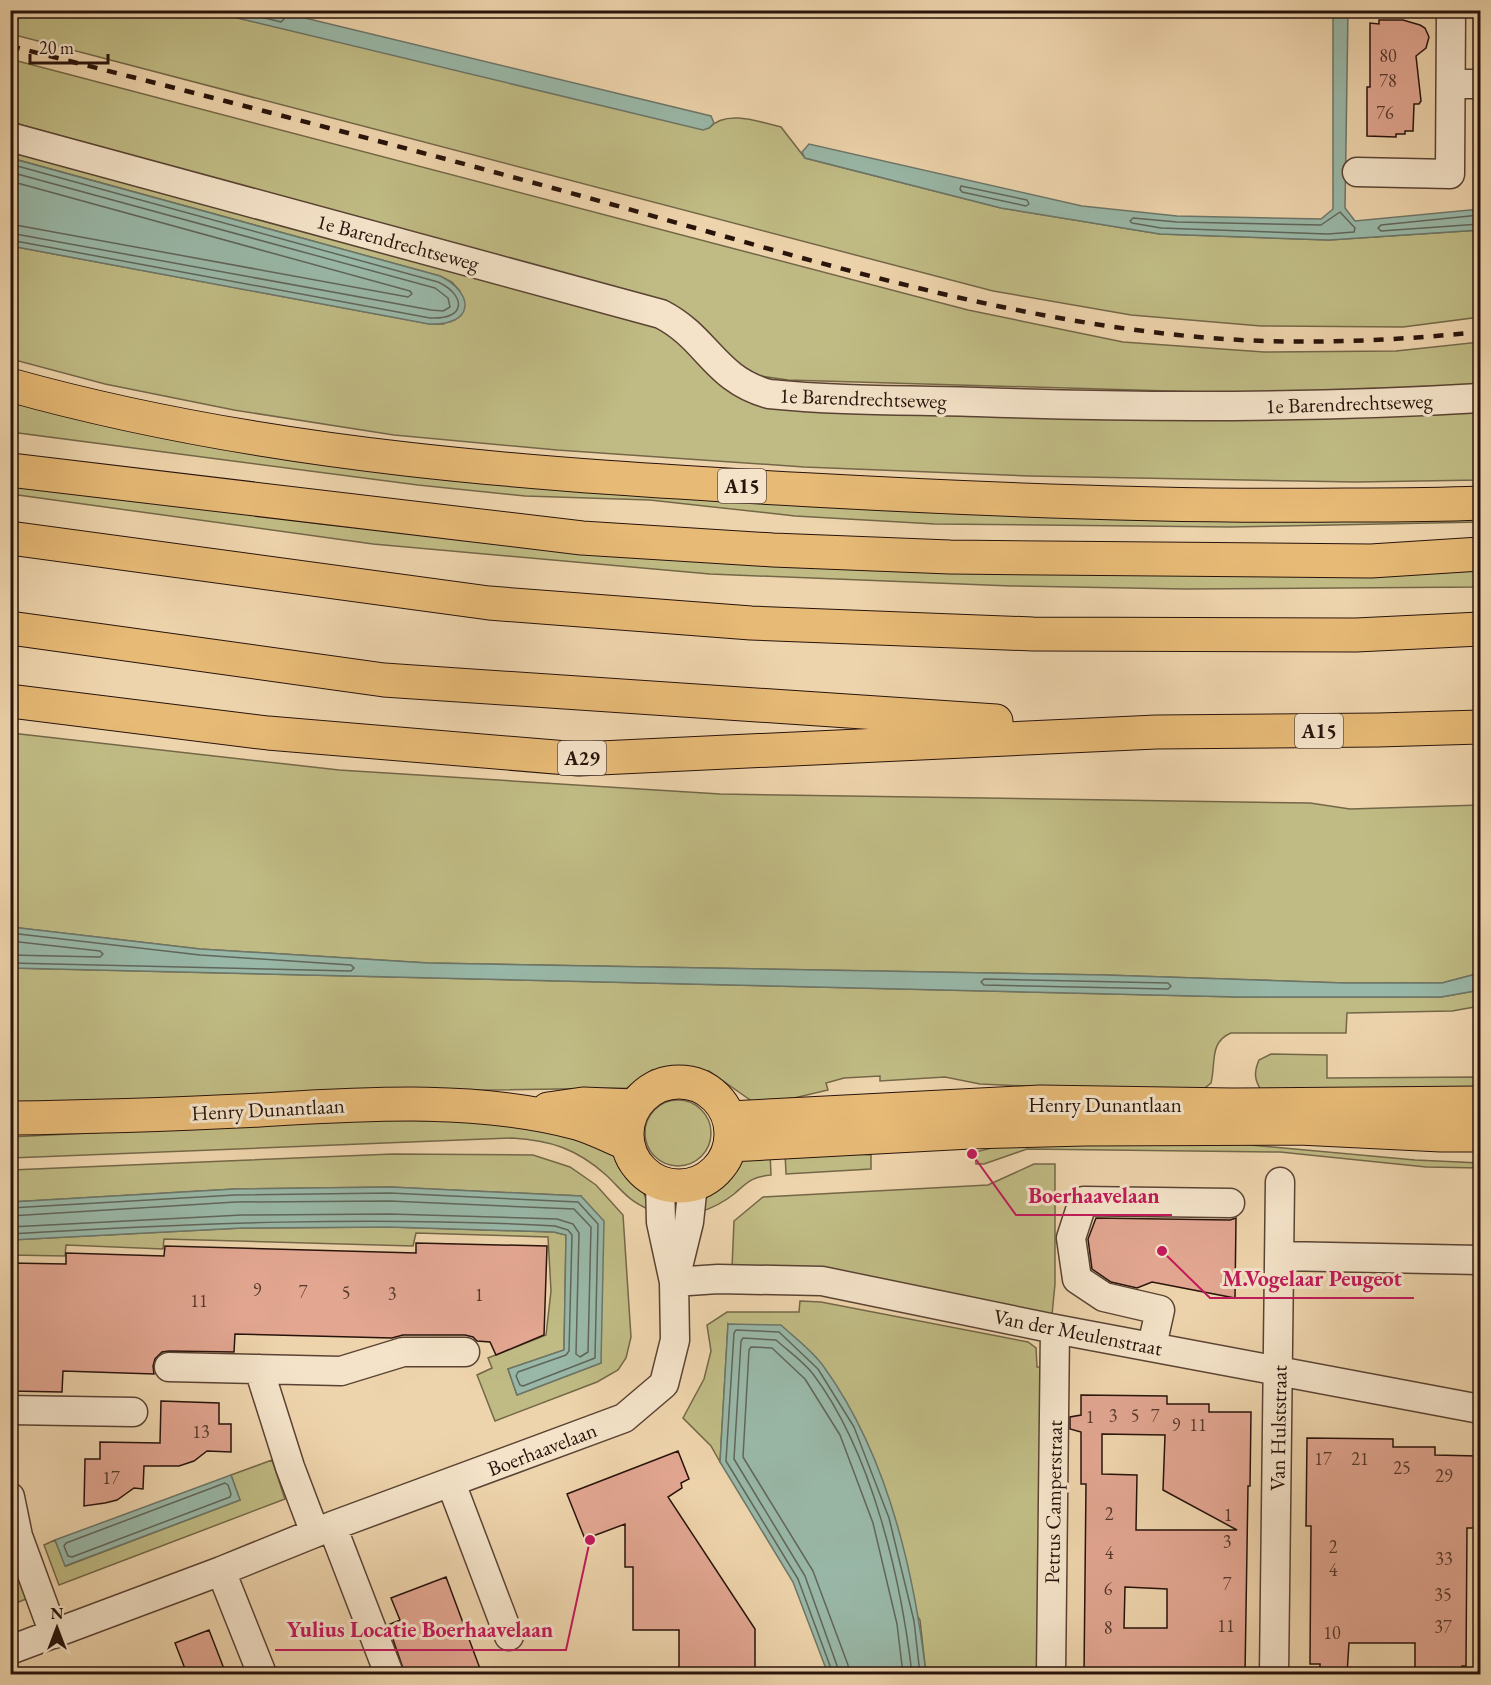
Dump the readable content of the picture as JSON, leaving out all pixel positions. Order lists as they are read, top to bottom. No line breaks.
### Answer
{"streets":{"main road":["A15","A29","Henry Dunantlaan"],"street":["1e Barendrechtseweg","Van der Meulenstraat","Van Hulststraat","Boerhaavelaan","Petrus Camperstraat"]},"crossings":[["A15","A29"],["Henry Dunantlaan","Boerhaavelaan"],["Van der Meulenstraat","Van Hulststraat"],["Van der Meulenstraat","Boerhaavelaan"],["Van der Meulenstraat","Petrus Camperstraat"]],"places":["Boerhaavelaan","M.Vogelaar Peugeot","Yulius Locatie Boerhaavelaan"],"house_numbers":["80","78","76","9","7","5","3","1","11","3","5","7","1","9","11","13","17","21","25","29","17","2","1","3","2","4","33","4","7","6","35","11","37","8","10"],"scale_bar":"20 m","north":"top"}
